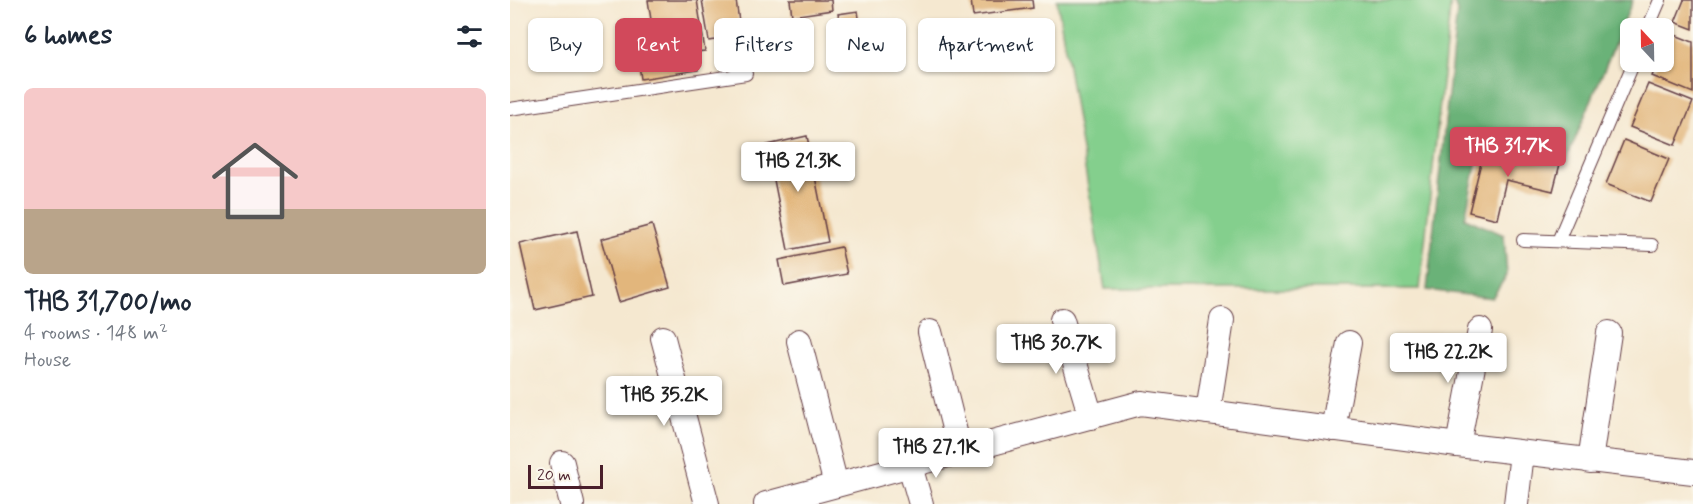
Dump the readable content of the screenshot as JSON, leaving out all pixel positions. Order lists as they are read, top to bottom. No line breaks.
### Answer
{"scale_bar":"20 m","north":"top","page":{"heading":"6 homes","chip":["Buy","Rent","Filters","New","Apartment"],"list":[{"name":"THB 31,700/mo","note":"4 rooms · 148 m² · House"}],"price":["THB 31.7K","THB 21.3K","THB 30.7K","THB 22.2K","THB 35.2K","THB 27.1K"],"scale":"20 m"}}
